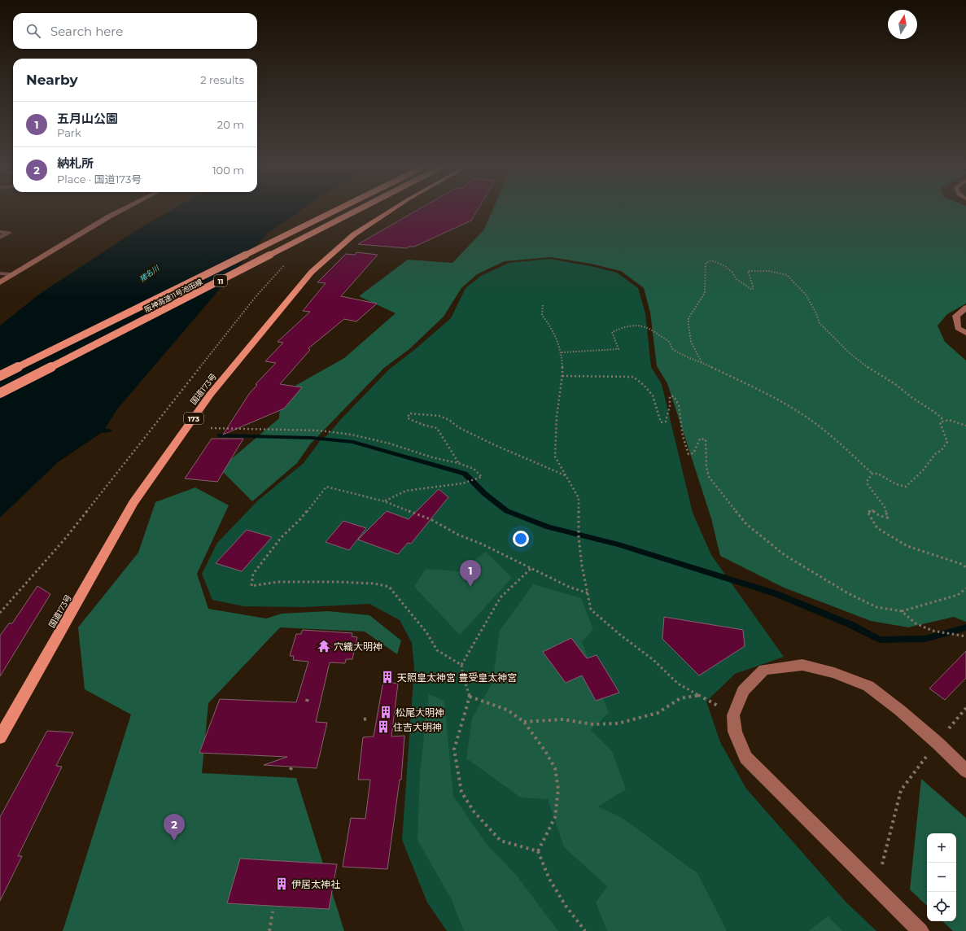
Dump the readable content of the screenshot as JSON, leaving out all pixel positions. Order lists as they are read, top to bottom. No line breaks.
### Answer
{"streets":{"highway":["11","阪神高速11号池田線","国道173号","173"]},"water":["猪名川"],"places":{"temple":["穴織大明神"],"building":["天照皇太神宮 豊受皇太神宮","松尾大明神","住吉大明神","伊居太神社"]},"north":"top","page":{"search":"Search here","heading":["Nearby","2 results"],"list":[{"mark":"1","name":"五月山公園","note":"Park","value":"20 m"},{"mark":"2","name":"納札所","note":"Place · 国道173号","value":"100 m"}],"pins":["1","2"],"map_buttons":["+","−"]}}
